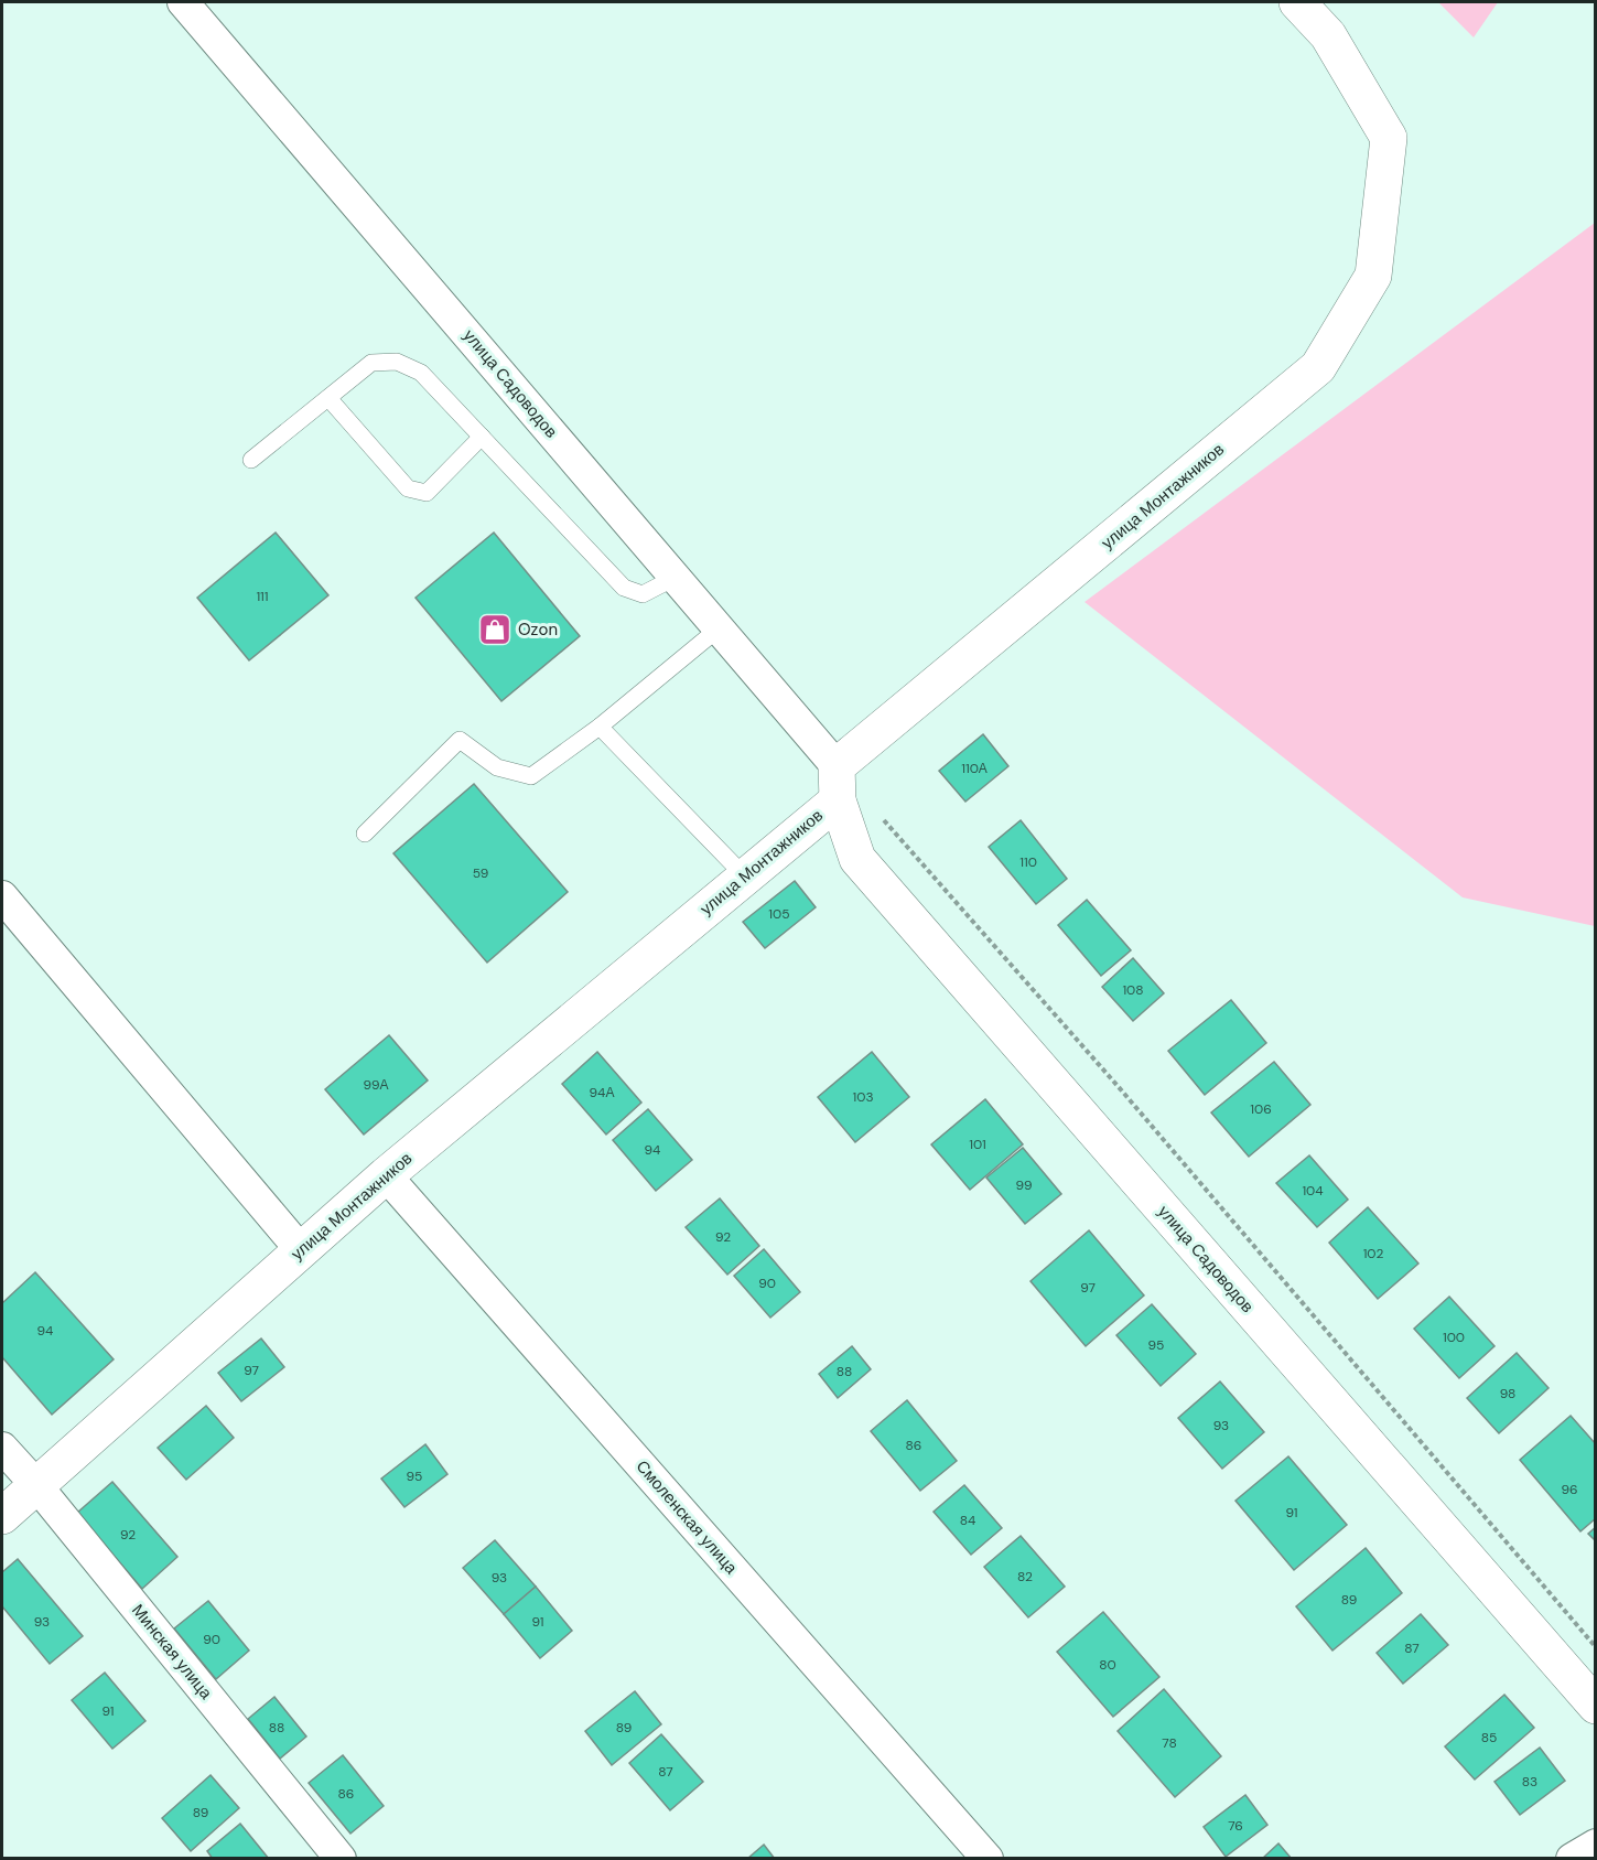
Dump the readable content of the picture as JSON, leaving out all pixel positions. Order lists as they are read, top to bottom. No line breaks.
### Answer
{"streets":{"main road":["улица Садоводов","улица Монтажников"],"street":["Смоленская улица","Минская улица"]},"crossings":[["улица Садоводов","улица Монтажников"],["улица Монтажников","Смоленская улица"],["улица Монтажников","Минская улица"]],"places":{"shop":["Ozon"]},"house_numbers":["111","110А","110","59","105","108","99А","94А","103","106","101","94","99","104","92","102","90","97","94","100","95","97","88","98","93","86","95","96","91","84","92","82","93","89","93","91","90","87","80","91","88","89","85","78","87","83","86","89","76"]}
